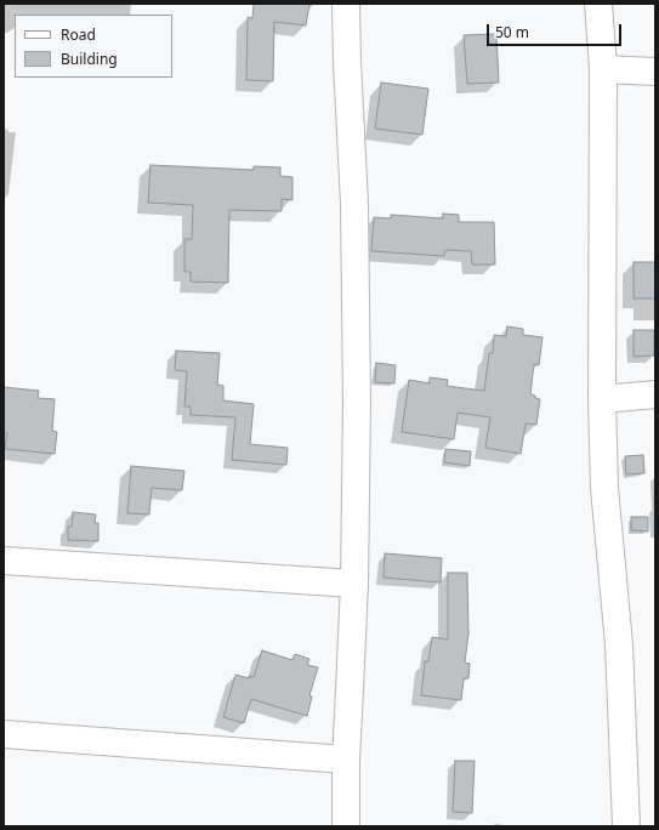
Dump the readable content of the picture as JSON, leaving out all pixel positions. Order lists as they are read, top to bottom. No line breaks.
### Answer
{"legend":["Road","Building"],"scale_bar":"50 m"}
